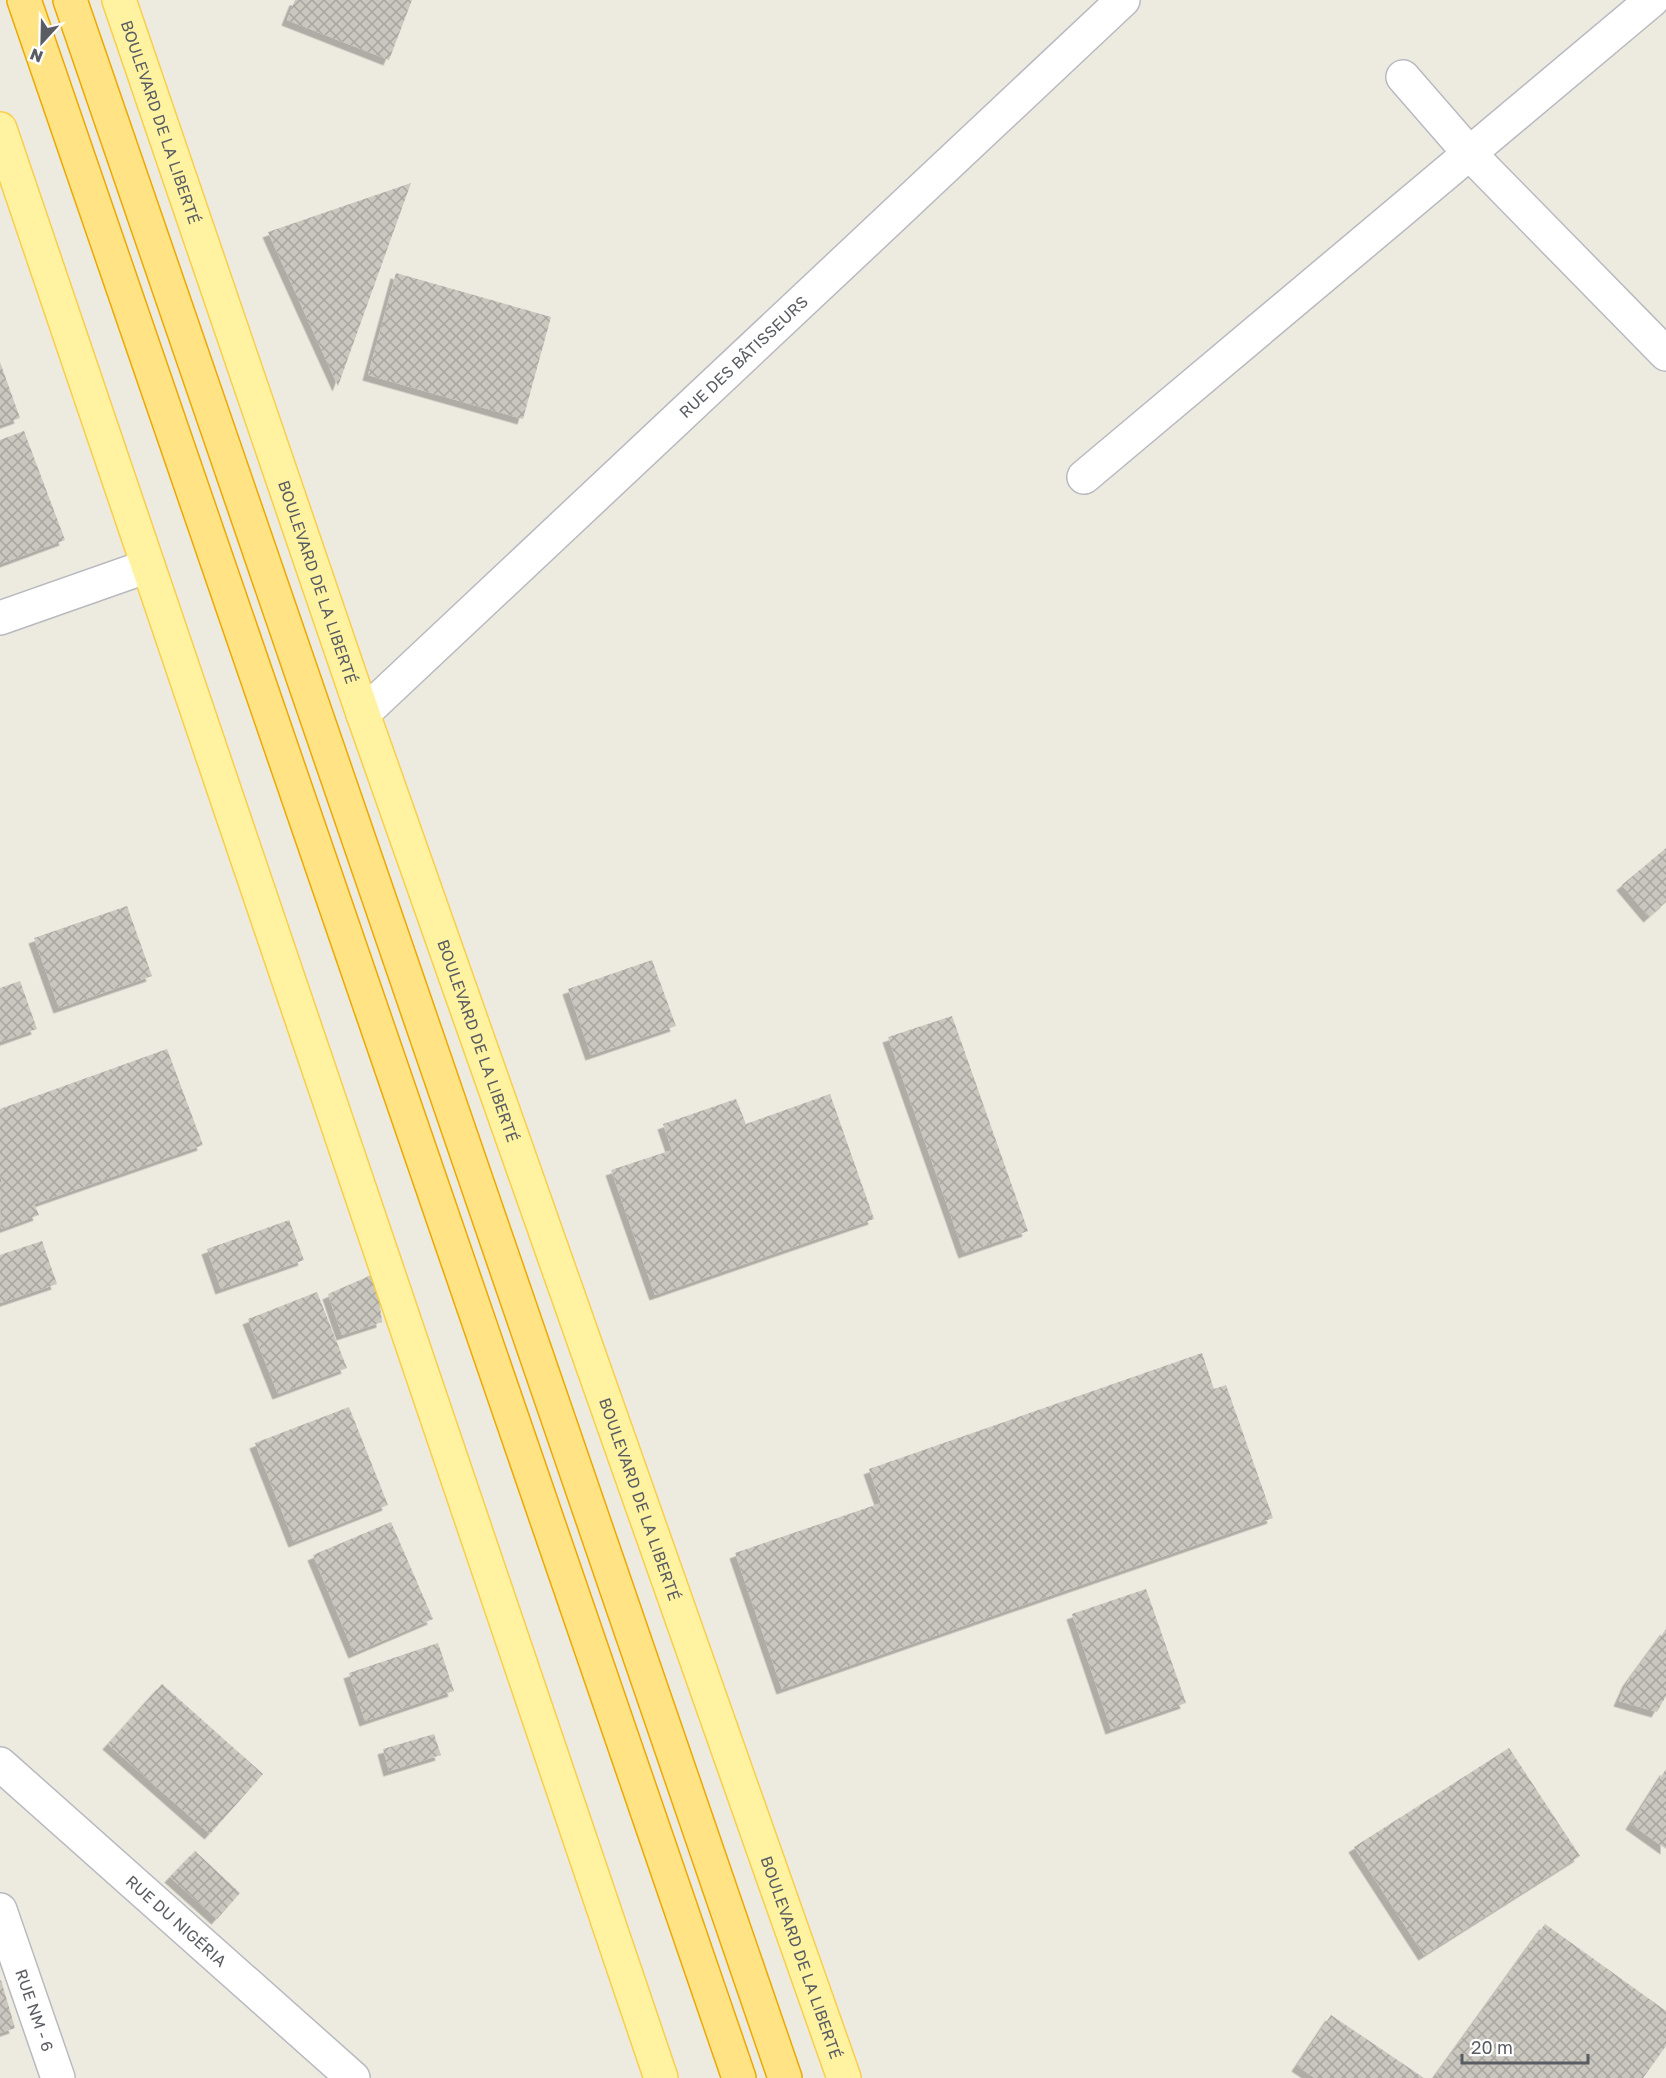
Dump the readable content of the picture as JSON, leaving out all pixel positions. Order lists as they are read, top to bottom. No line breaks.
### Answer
{"streets":{"main road":["BOULEVARD DE LA LIBERTÉ"],"street":["RUE DES BÂTISSEURS","RUE DU NIGÉRIA","RUE NM - 6"]},"crossings":[["BOULEVARD DE LA LIBERTÉ","RUE DES BÂTISSEURS"]],"scale_bar":"20 m","north":"bottom"}
